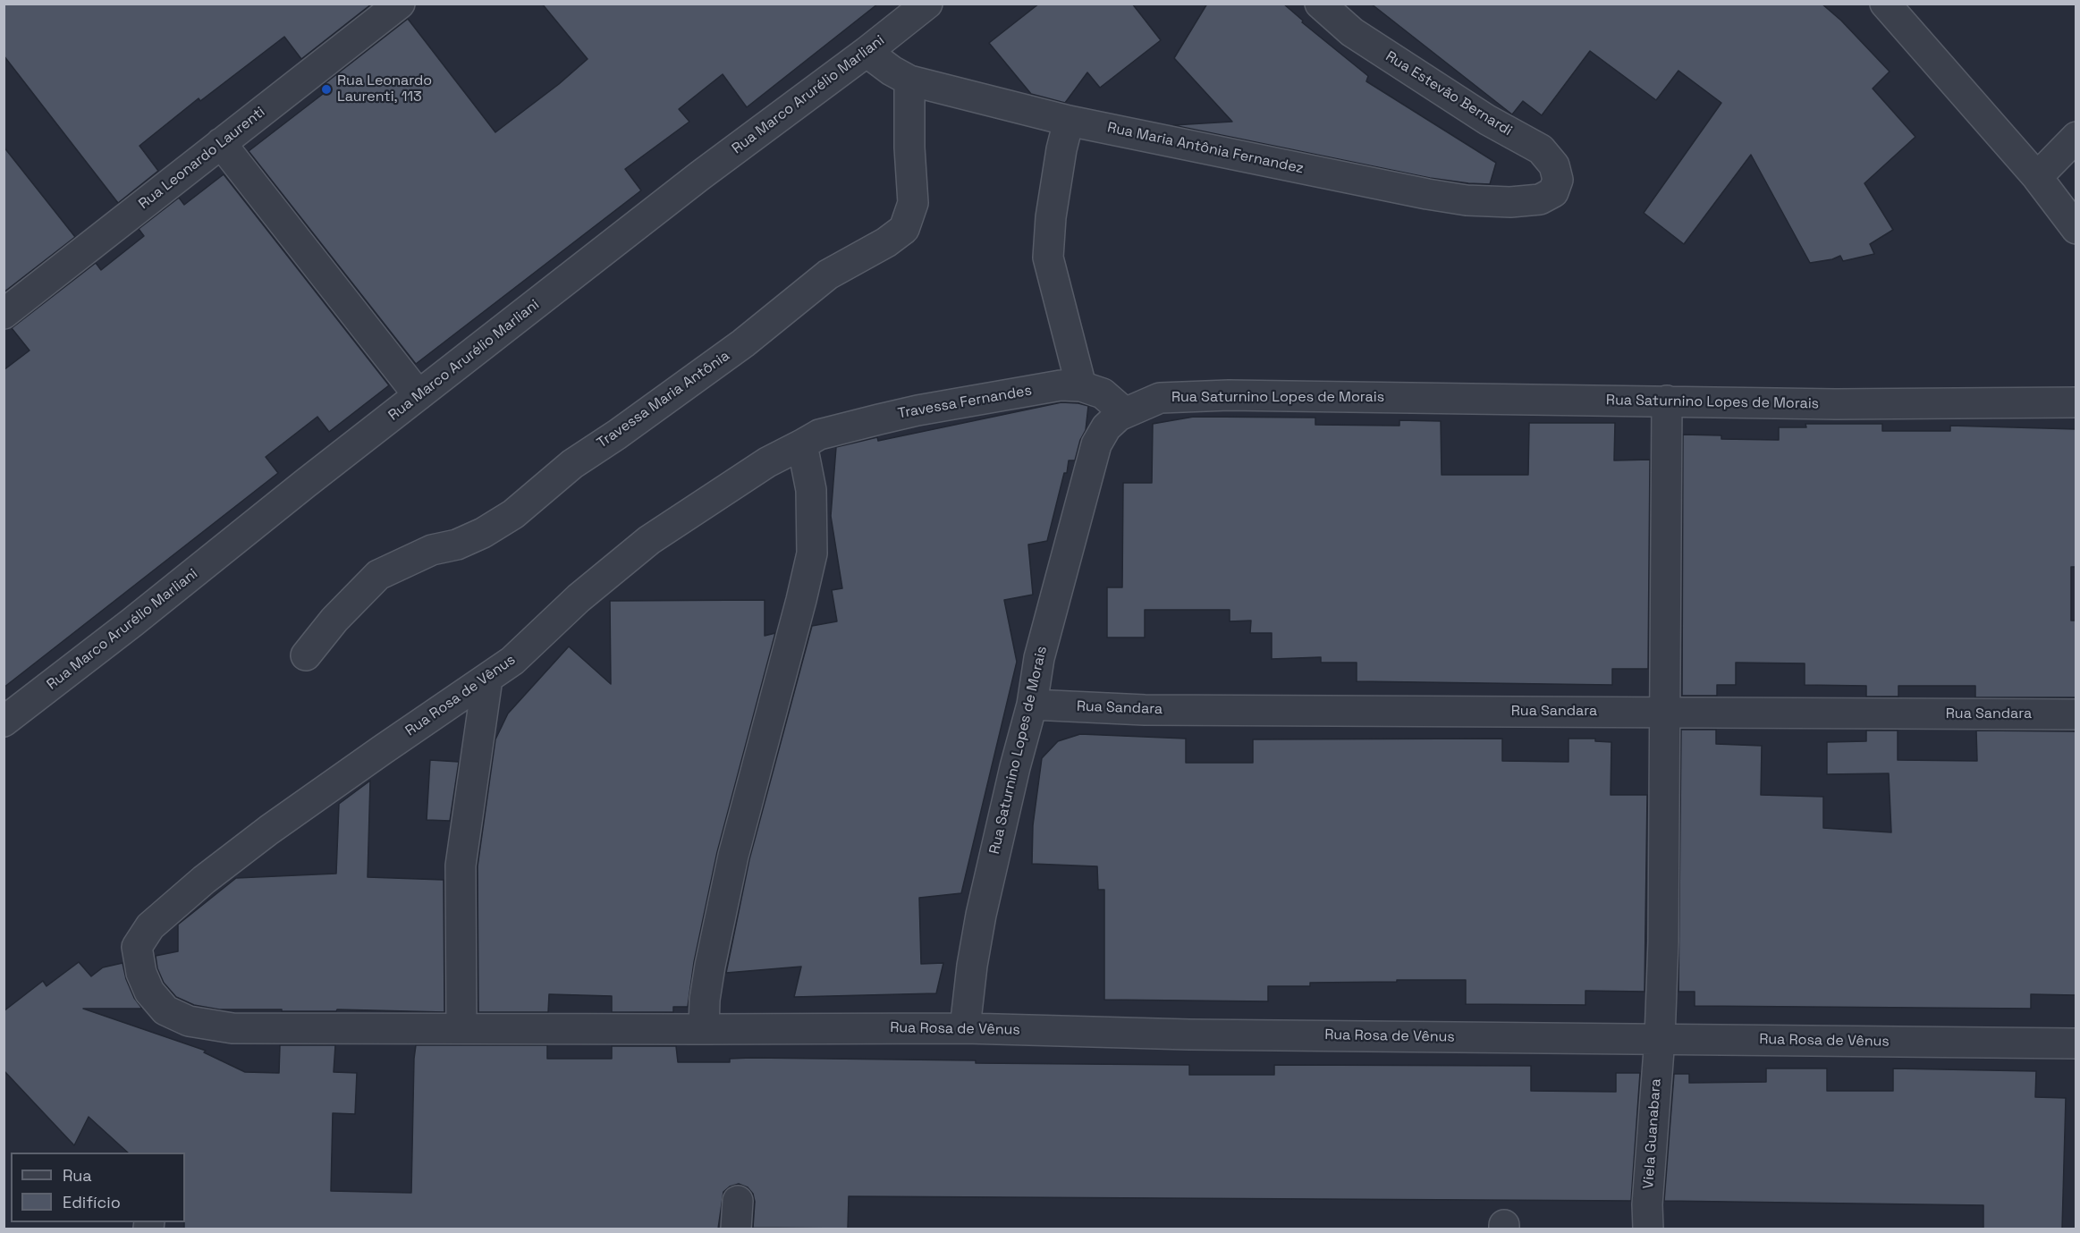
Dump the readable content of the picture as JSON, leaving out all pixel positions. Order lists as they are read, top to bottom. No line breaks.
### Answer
{"streets":{"street":["Rua Estevão Bernardi","Rua Marco Arurélio Marliani","Rua Maria Antônia Fernandez","Rua Leonardo Laurenti","Rua Saturnino Lopes de Morais","Travessa Maria Antônia","Travessa Fernandes","Rua Rosa de Vênus","Rua Sandara","Viela Guanabara"]},"crossings":[["Rua Estevão Bernardi","Rua Maria Antônia Fernandez"],["Rua Marco Arurélio Marliani","Rua Maria Antônia Fernandez"],["Rua Maria Antônia Fernandez","Travessa Maria Antônia"],["Rua Saturnino Lopes de Morais","Travessa Fernandes"],["Rua Saturnino Lopes de Morais","Rua Rosa de Vênus"],["Rua Saturnino Lopes de Morais","Rua Sandara"],["Rua Saturnino Lopes de Morais","Viela Guanabara"],["Travessa Fernandes","Rua Rosa de Vênus"],["Rua Rosa de Vênus","Viela Guanabara"],["Rua Sandara","Viela Guanabara"]],"places":["Rua Leonardo Laurenti, 113"],"legend":["Rua","Edifício"]}
